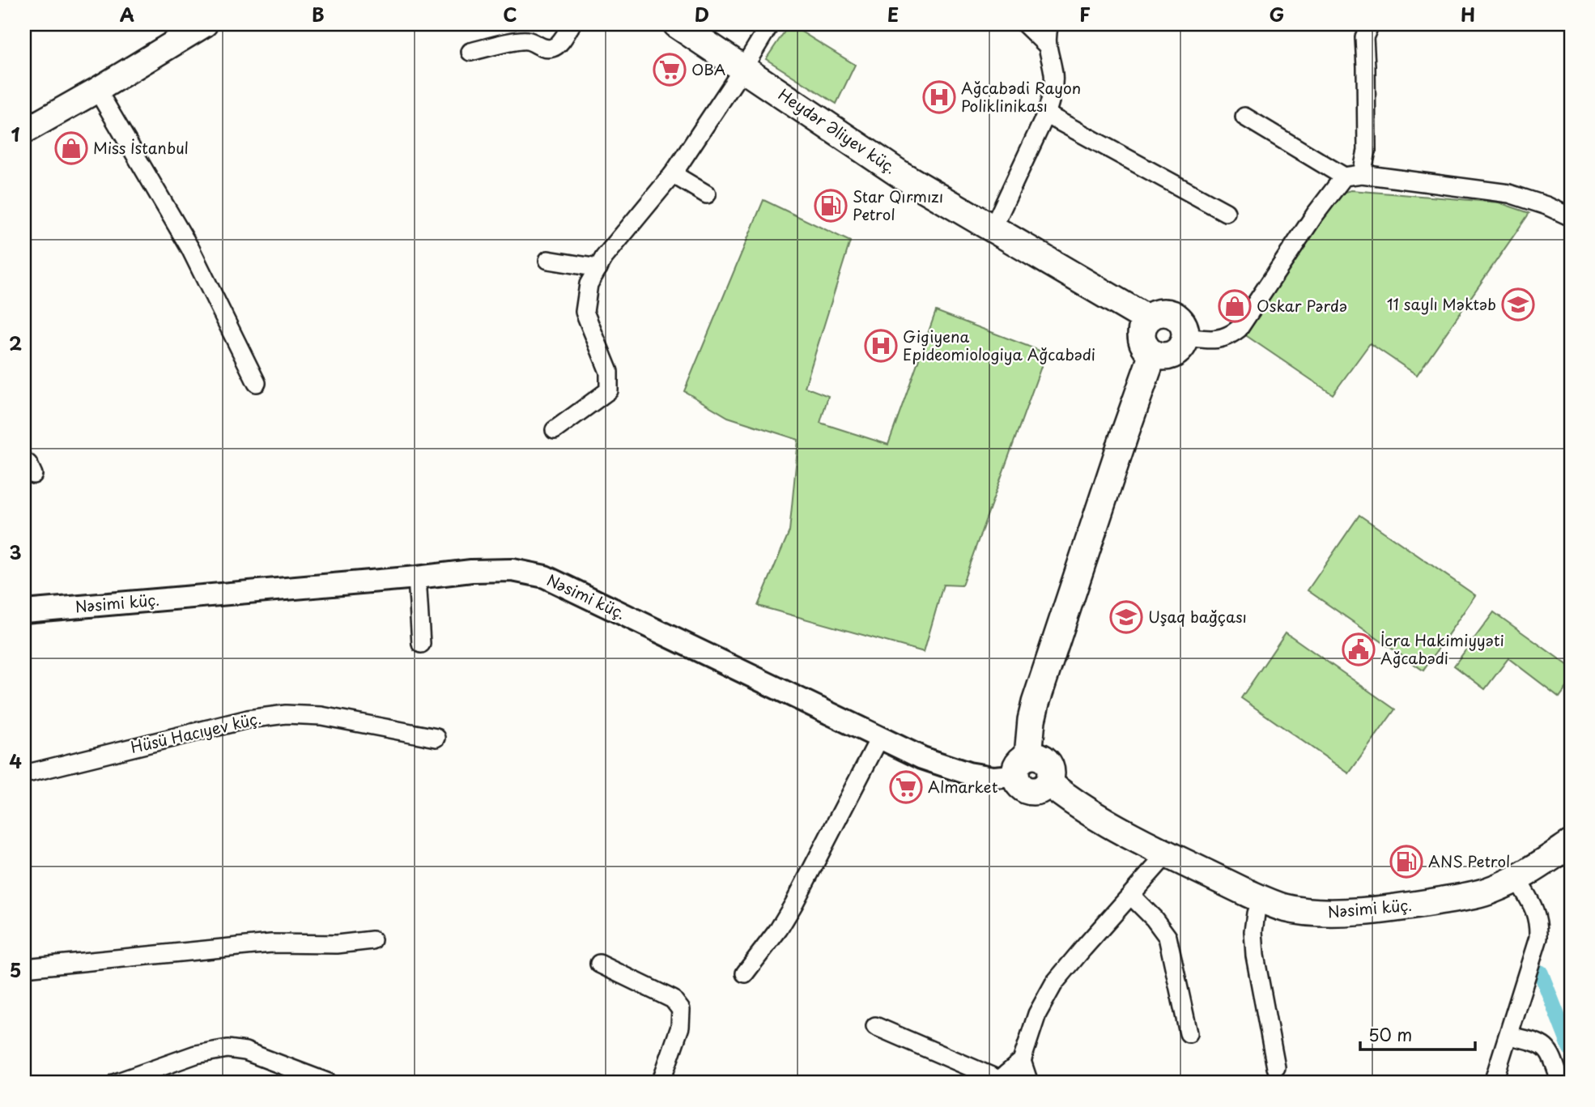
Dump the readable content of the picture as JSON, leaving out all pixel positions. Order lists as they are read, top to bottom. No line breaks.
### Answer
{"streets":{"main road":["Heydər Əliyev küç.","Nəsimi küç."],"street":["Hüsü Hacıyev küç."]},"places":{"supermarket":["OBA","Almarket"],"hospital":["Ağcabədi Rayon Poliklinikası","Gigiyena Epideomiologiya Ağcabədi"],"shop":["Miss İstanbul","Oskar Pərdə"],"fuel station":["Star Qırmızı Petrol","ANS Petrol"],"school or university":["11 saylı Məktəb","Uşaq bağçası"],"public building":["İcra Hakimiyyəti Ağcabədi"]},"scale_bar":"50 m","grid":{"columns":["A","B","C","D","E","F","G","H"],"rows":["1","2","3","4","5"]}}
